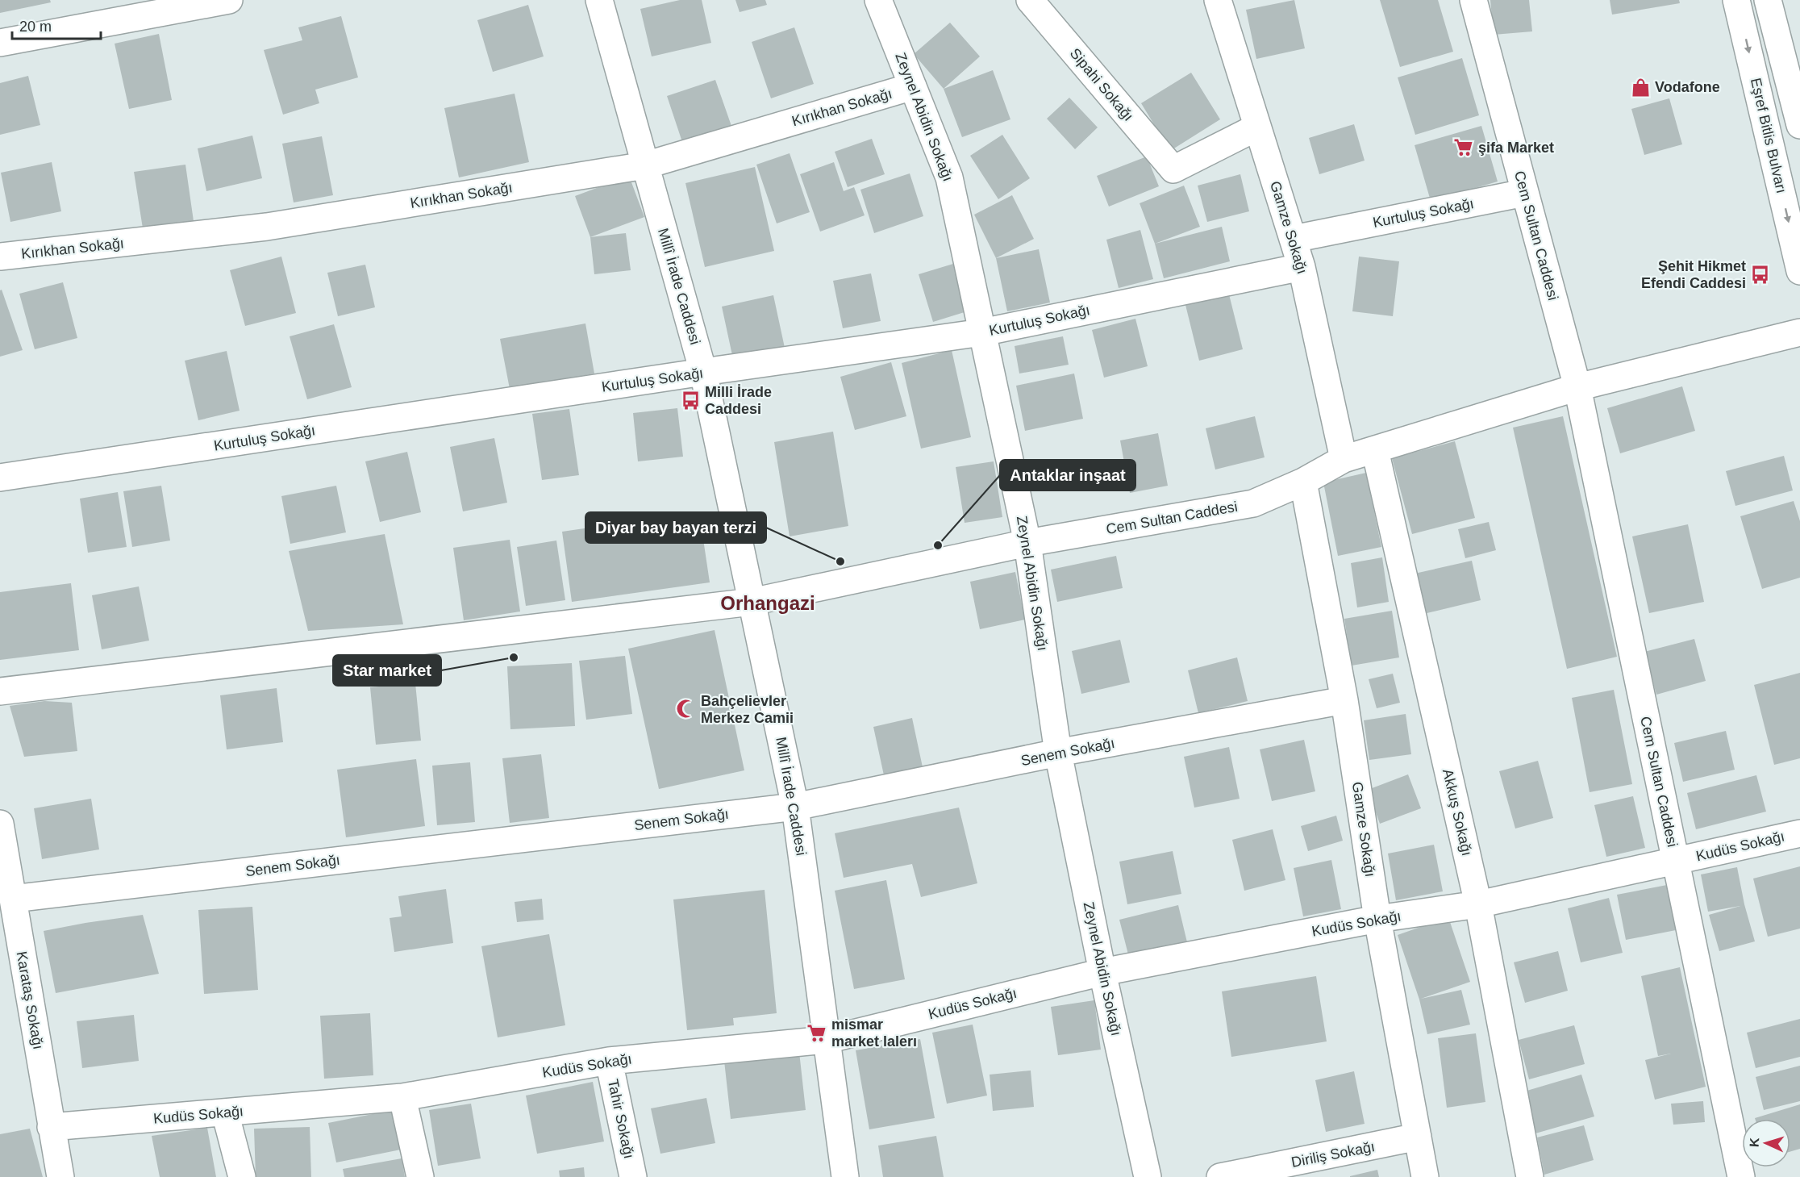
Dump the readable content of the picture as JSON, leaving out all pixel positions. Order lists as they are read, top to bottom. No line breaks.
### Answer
{"streets":{"street":["Sipahi Sokağı","Kırıkhan Sokağı","Zeynel Abidin Sokağı","Eşref Bitlis Bulvarı","Kurtuluş Sokağı","Gamze Sokağı","Cem Sultan Caddesi","Millî İrade Caddesi","Senem Sokağı","Akkuş Sokağı","Kudüs Sokağı","Karataş Sokağı","Tahir Sokağı","Diriliş Sokağı"]},"crossings":[["Sipahi Sokağı","Gamze Sokağı"],["Kırıkhan Sokağı","Zeynel Abidin Sokağı"],["Kırıkhan Sokağı","Millî İrade Caddesi"],["Zeynel Abidin Sokağı","Kurtuluş Sokağı"],["Zeynel Abidin Sokağı","Cem Sultan Caddesi"],["Zeynel Abidin Sokağı","Senem Sokağı"],["Zeynel Abidin Sokağı","Kudüs Sokağı"],["Kurtuluş Sokağı","Gamze Sokağı"],["Kurtuluş Sokağı","Cem Sultan Caddesi"],["Kurtuluş Sokağı","Millî İrade Caddesi"],["Gamze Sokağı","Cem Sultan Caddesi"],["Gamze Sokağı","Senem Sokağı"],["Gamze Sokağı","Kudüs Sokağı"],["Gamze Sokağı","Diriliş Sokağı"],["Cem Sultan Caddesi","Millî İrade Caddesi"],["Cem Sultan Caddesi","Akkuş Sokağı"],["Cem Sultan Caddesi","Kudüs Sokağı"],["Millî İrade Caddesi","Senem Sokağı"],["Millî İrade Caddesi","Kudüs Sokağı"],["Senem Sokağı","Karataş Sokağı"],["Akkuş Sokağı","Kudüs Sokağı"],["Kudüs Sokağı","Karataş Sokağı"],["Kudüs Sokağı","Tahir Sokağı"]],"districts":["Orhangazi"],"places":{"shop":["Vodafone"],"supermarket":["şifa Market","mismar market lalerı"],"bus stop":["Şehit Hikmet Efendi Caddesi","Milli İrade Caddesi"],"other":["Antaklar inşaat","Diyar bay bayan terzi","Star market"],"mosque":["Bahçelievler Merkez Camii"]},"scale_bar":"20 m","north":"left"}
